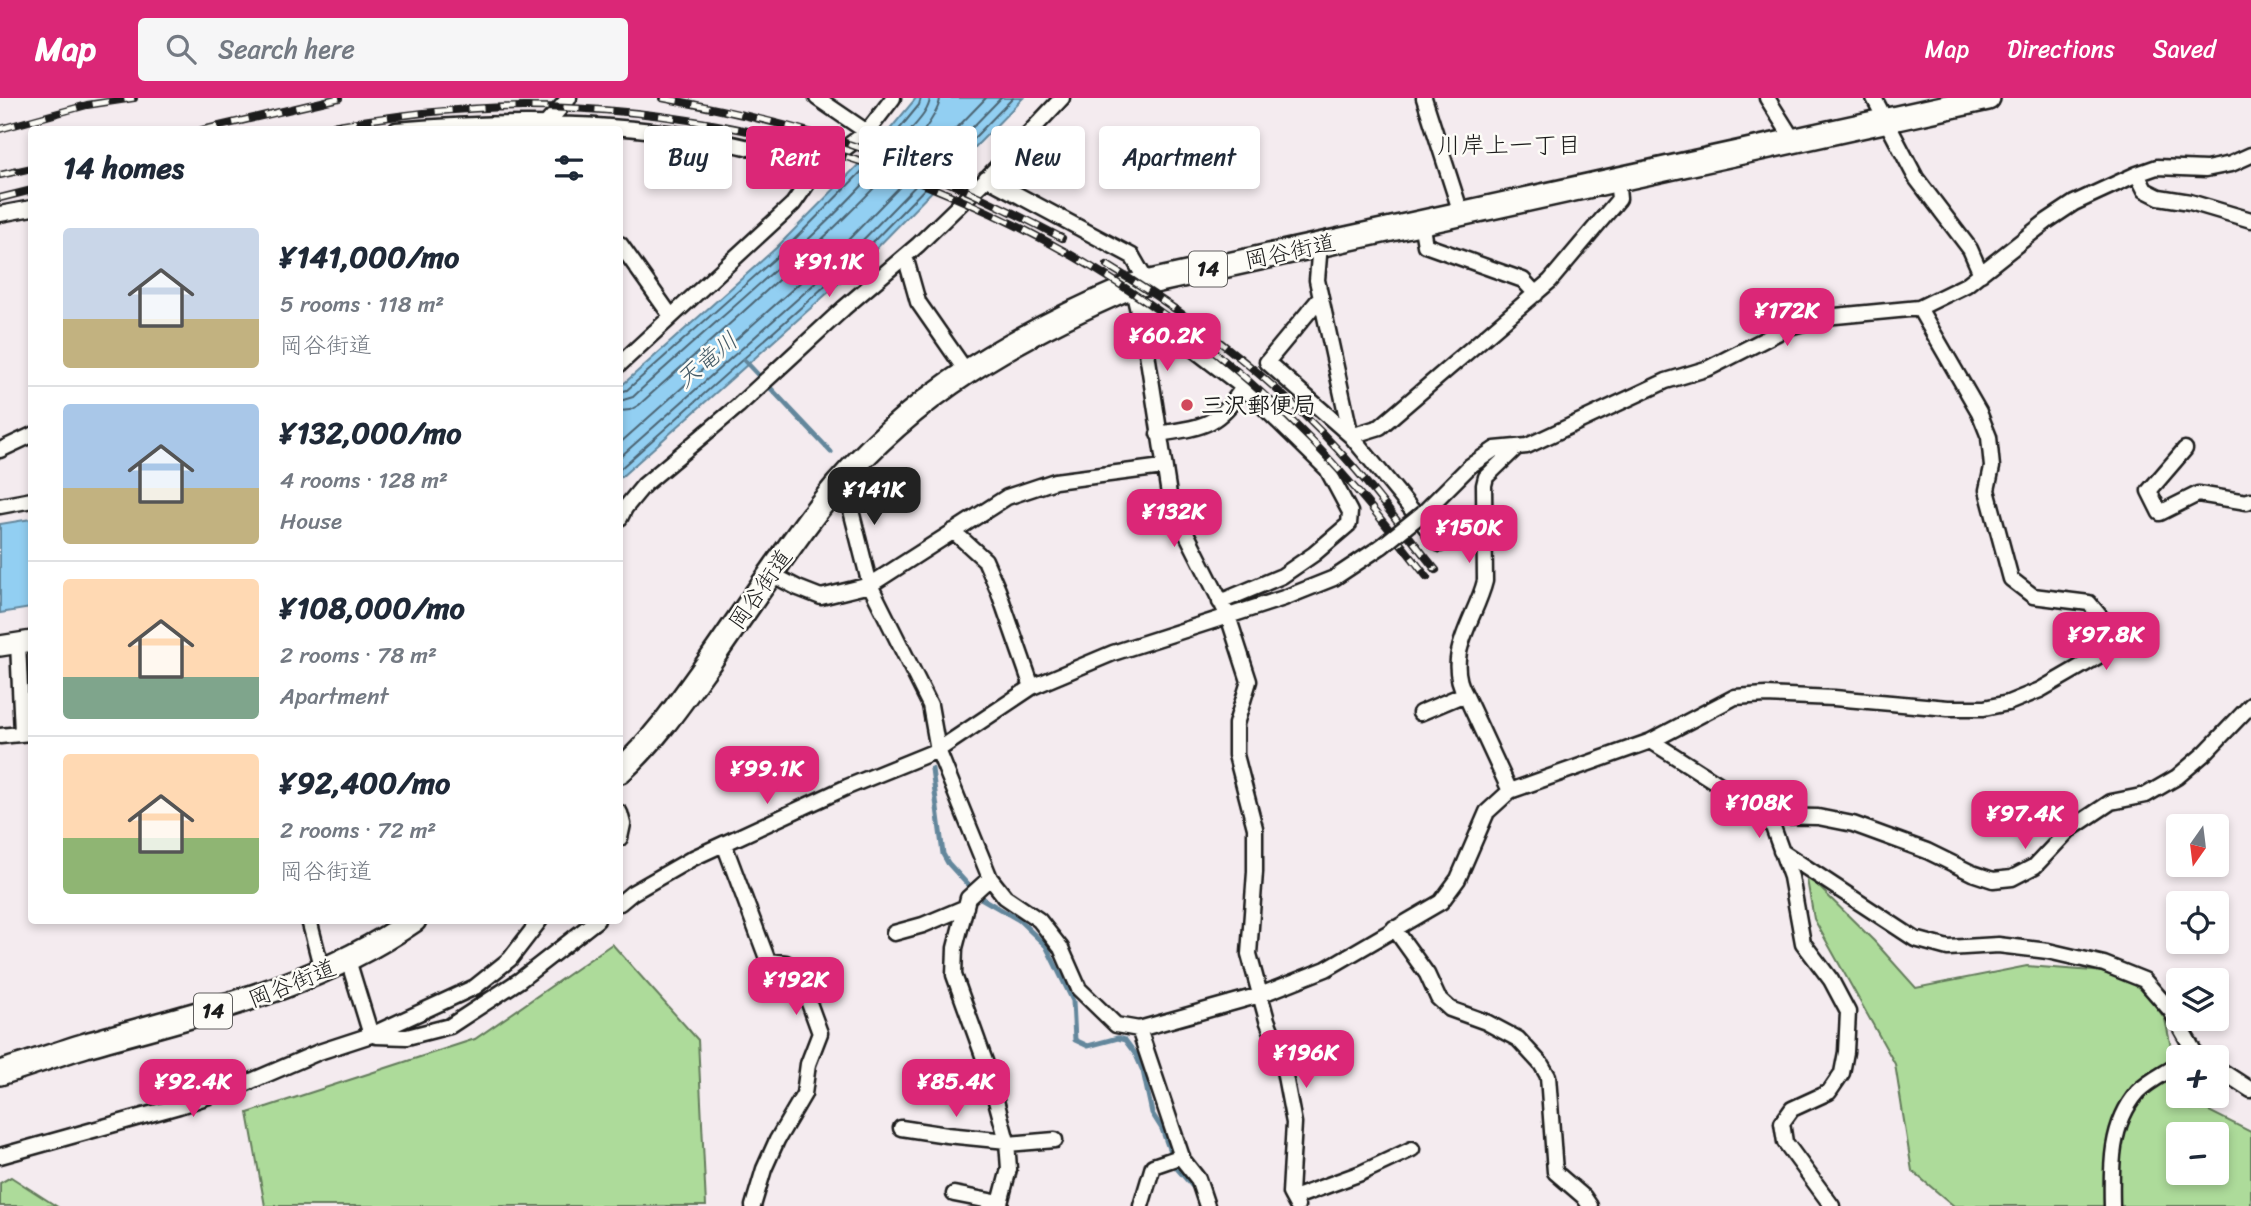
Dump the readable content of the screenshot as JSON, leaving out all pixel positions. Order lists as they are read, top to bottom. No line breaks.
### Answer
{"streets":{"main road":["岡谷街道","14"]},"districts":["川岸上一丁目"],"water":["天竜川"],"places":["三沢郵便局"],"north":"bottom","page":{"header":"Map","search":"Search here","nav":["Map","Directions","Saved"],"chip":["Buy","Rent","Filters","New","Apartment"],"heading":"14 homes","list":[{"name":"¥141,000/mo","note":"5 rooms · 118 m² · 岡谷街道"},{"name":"¥132,000/mo","note":"4 rooms · 128 m² · House"},{"name":"¥108,000/mo","note":"2 rooms · 78 m² · Apartment"},{"name":"¥92,400/mo","note":"2 rooms · 72 m² · 岡谷街道"}],"price":["¥91.1K","¥172K","¥60.2K","¥141K","¥132K","¥150K","¥97.8K","¥99.1K","¥108K","¥97.4K","¥192K","¥196K","¥92.4K","¥85.4K"],"map_buttons":["+","−"]}}
